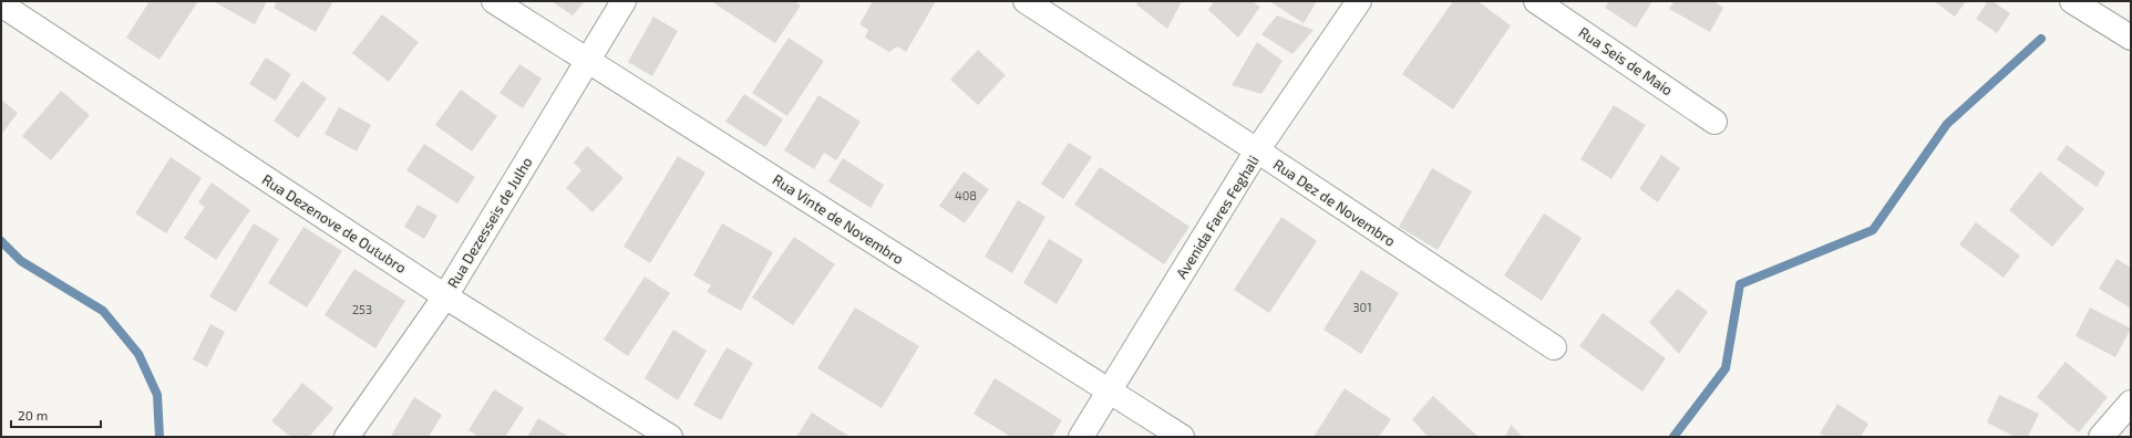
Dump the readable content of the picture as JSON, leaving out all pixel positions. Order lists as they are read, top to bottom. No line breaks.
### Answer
{"streets":{"street":["Rua Seis de Maio","Rua Dez de Novembro","Avenida Fares Feghali","Rua Vinte de Novembro","Rua Dezesseis de Julho","Rua Dezenove de Outubro"]},"crossings":[["Rua Dez de Novembro","Avenida Fares Feghali"],["Avenida Fares Feghali","Rua Vinte de Novembro"],["Rua Vinte de Novembro","Rua Dezesseis de Julho"],["Rua Dezesseis de Julho","Rua Dezenove de Outubro"]],"house_numbers":["408","301","253"],"scale_bar":"20 m"}
